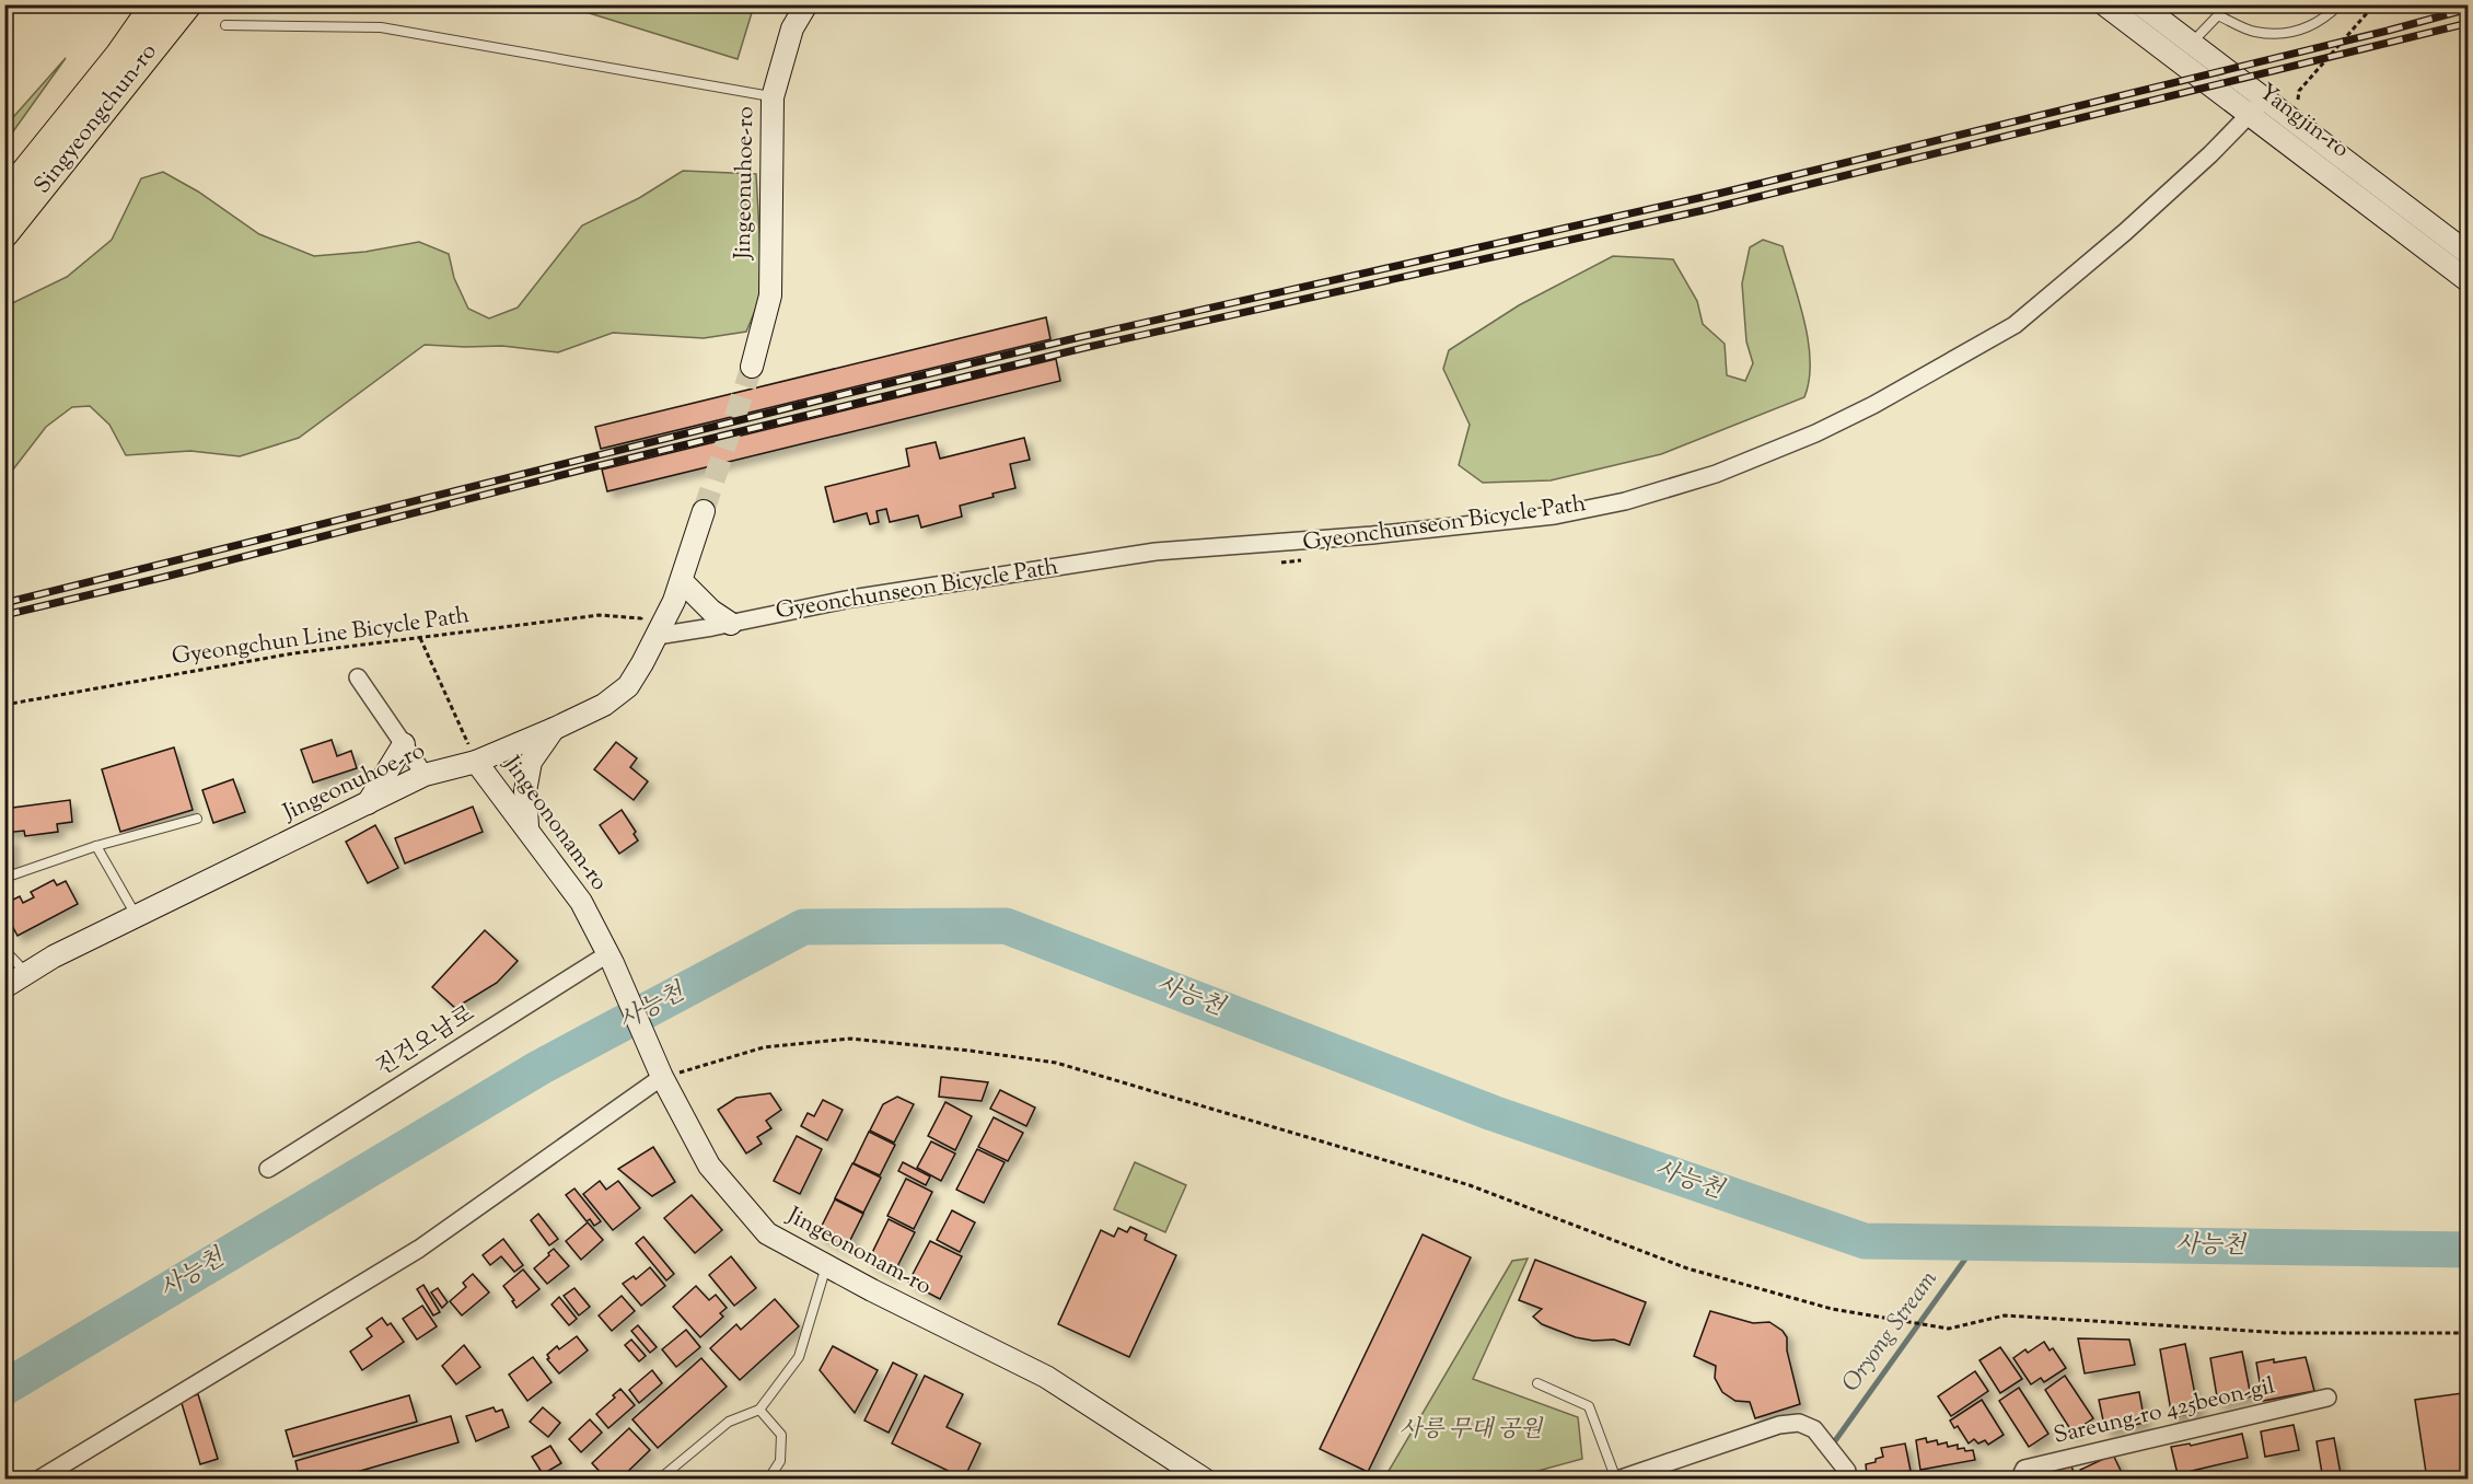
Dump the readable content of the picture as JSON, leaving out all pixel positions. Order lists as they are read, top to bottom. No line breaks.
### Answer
{"streets":{"highway":["Singyeongchun-ro"],"main road":["Yangjin-ro","Jingeonuhoe-ro","Jingeononam-ro"],"street":["진건오남로","Sareung-ro 425beon-gil"],"path":["Gyeonchunseon Bicycle Path","Gyeongchun Line Bicycle Path"]},"crossings":[["Jingeonuhoe-ro","Jingeononam-ro"],["Jingeononam-ro","진건오남로"]],"water":["사능천","Oryong Stream"],"parks":["사릉 무대 공원"]}
